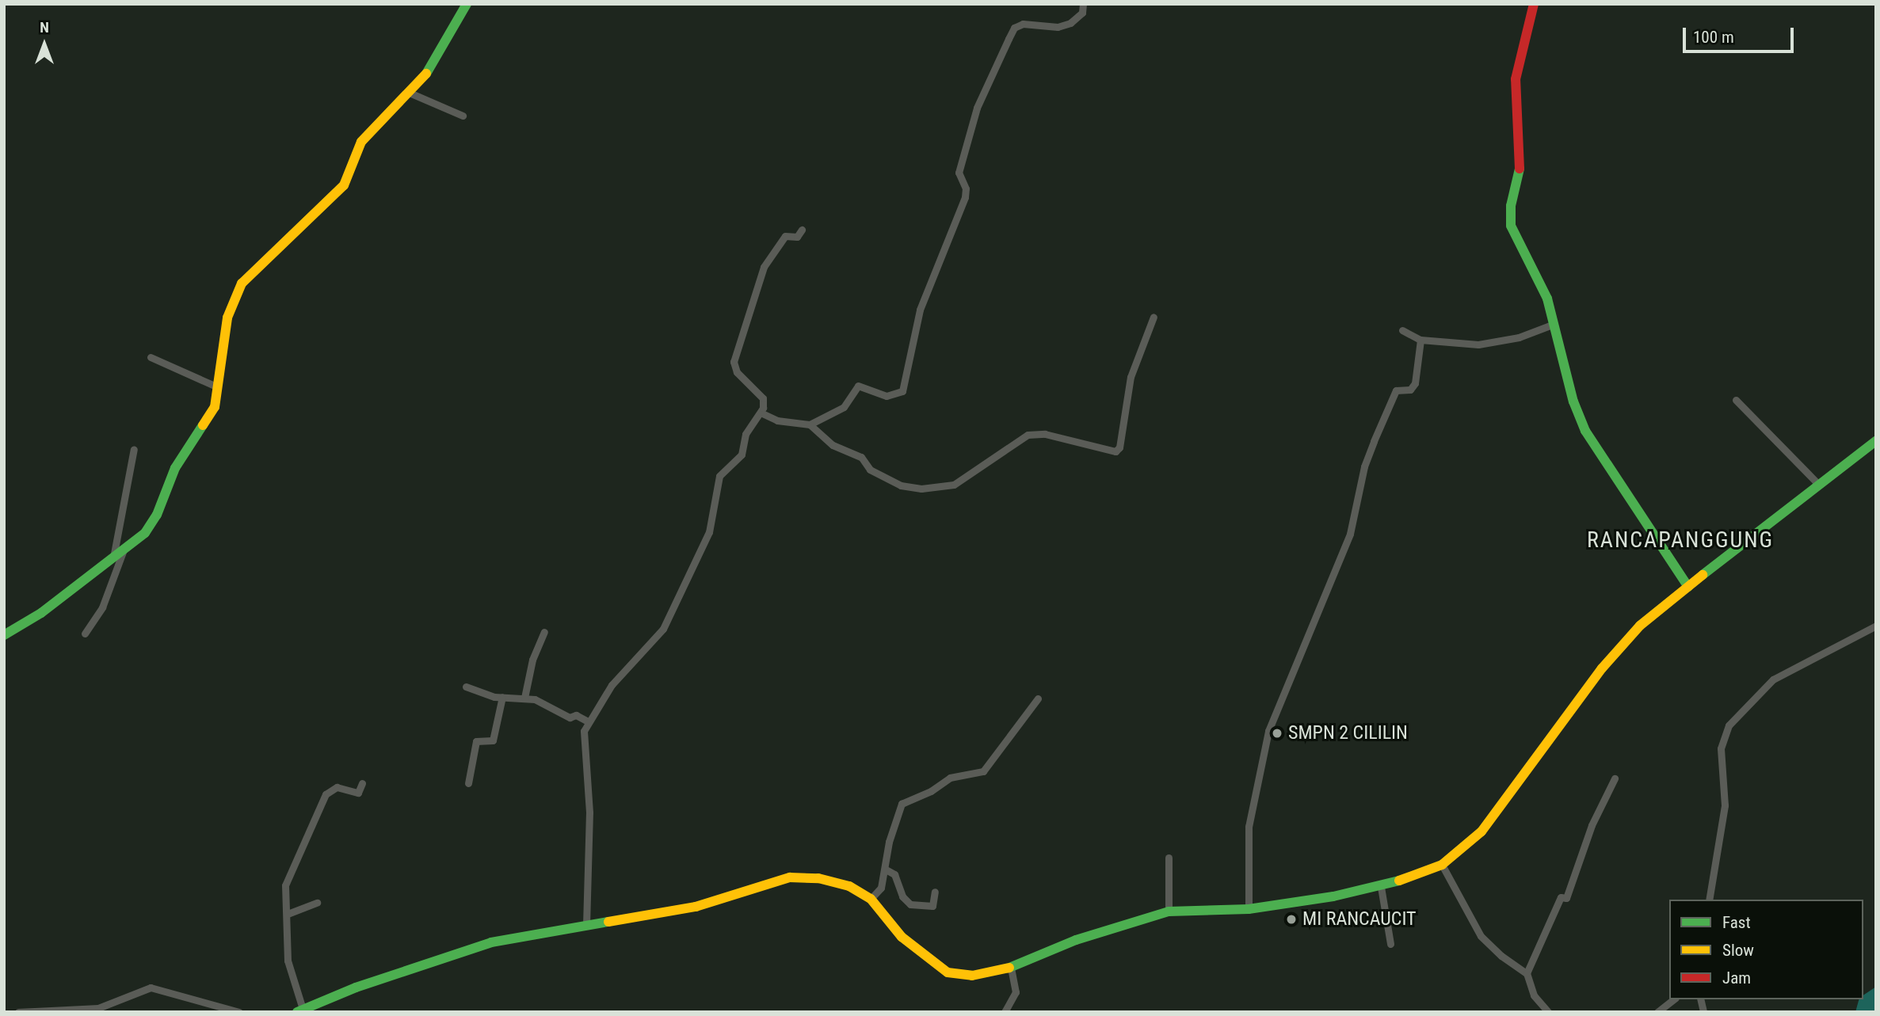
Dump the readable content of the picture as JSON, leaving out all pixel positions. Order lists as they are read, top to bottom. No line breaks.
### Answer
{"districts":["RANCAPANGGUNG"],"places":["SMPN 2 CILILIN","MI RANCAUCIT"],"legend":["Fast","Slow","Jam"],"scale_bar":"100 m","north":"top"}
